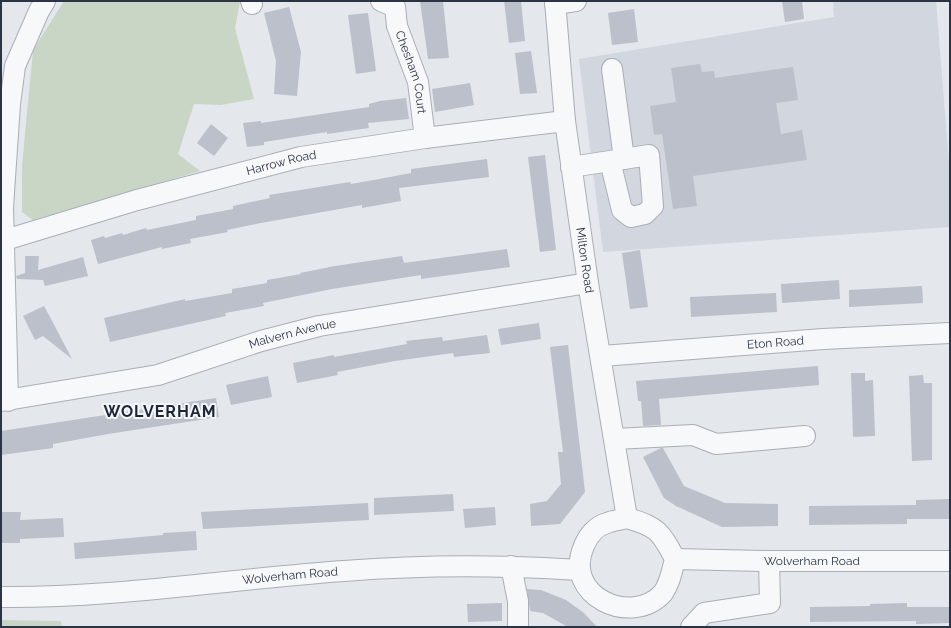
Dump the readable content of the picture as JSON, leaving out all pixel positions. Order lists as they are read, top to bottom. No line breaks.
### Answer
{"streets":{"street":["Chesham Court","Harrow Road","Milton Road","Malvern Avenue","Eton Road","Wolverham Road"]},"crossings":[["Chesham Court","Harrow Road"],["Harrow Road","Milton Road"],["Milton Road","Malvern Avenue"],["Milton Road","Eton Road"],["Milton Road","Wolverham Road"]],"districts":["WOLVERHAM"]}
